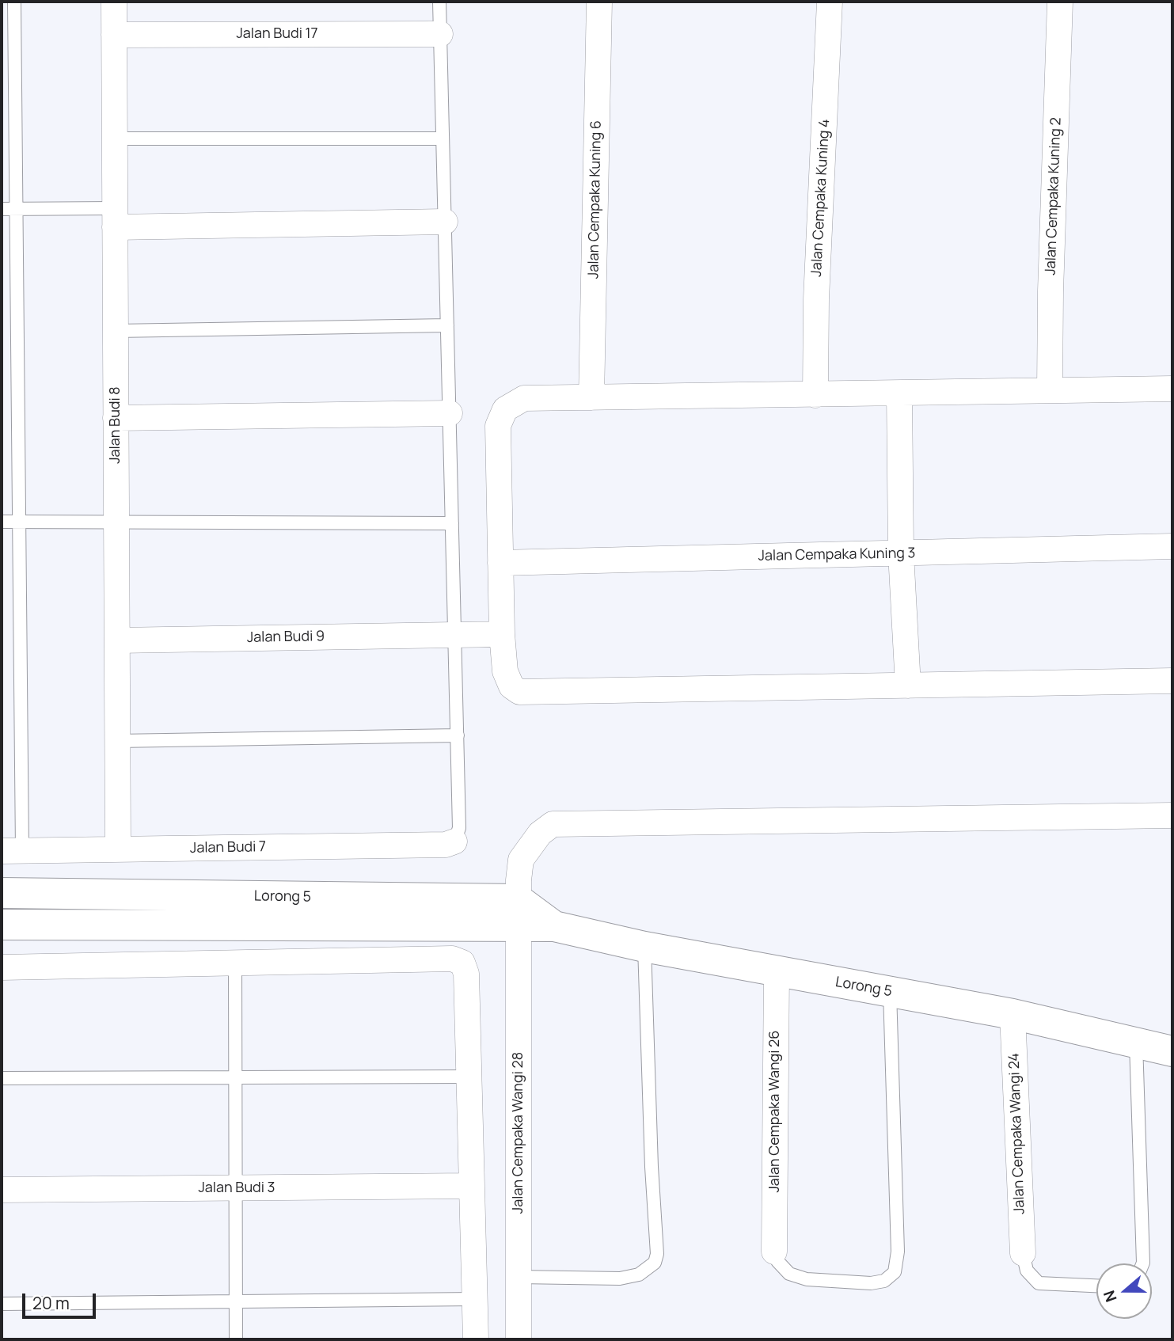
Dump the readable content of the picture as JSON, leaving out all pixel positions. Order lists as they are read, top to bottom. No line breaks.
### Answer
{"streets":{"street":["Jalan Budi 17","Jalan Cempaka Kuning 2","Jalan Cempaka Kuning 4","Jalan Cempaka Kuning 6","Jalan Budi 8","Jalan Cempaka Kuning 3","Jalan Budi 9","Jalan Budi 7","Lorong 5","Jalan Cempaka Wangi 26","Jalan Cempaka Wangi 28","Jalan Cempaka Wangi 24","Jalan Budi 3"]},"crossings":[["Jalan Budi 17","Jalan Budi 8"],["Jalan Budi 8","Jalan Budi 9"],["Jalan Budi 8","Jalan Budi 7"],["Lorong 5","Jalan Cempaka Wangi 26"],["Lorong 5","Jalan Cempaka Wangi 28"],["Lorong 5","Jalan Cempaka Wangi 24"]],"scale_bar":"20 m","north":"left"}
